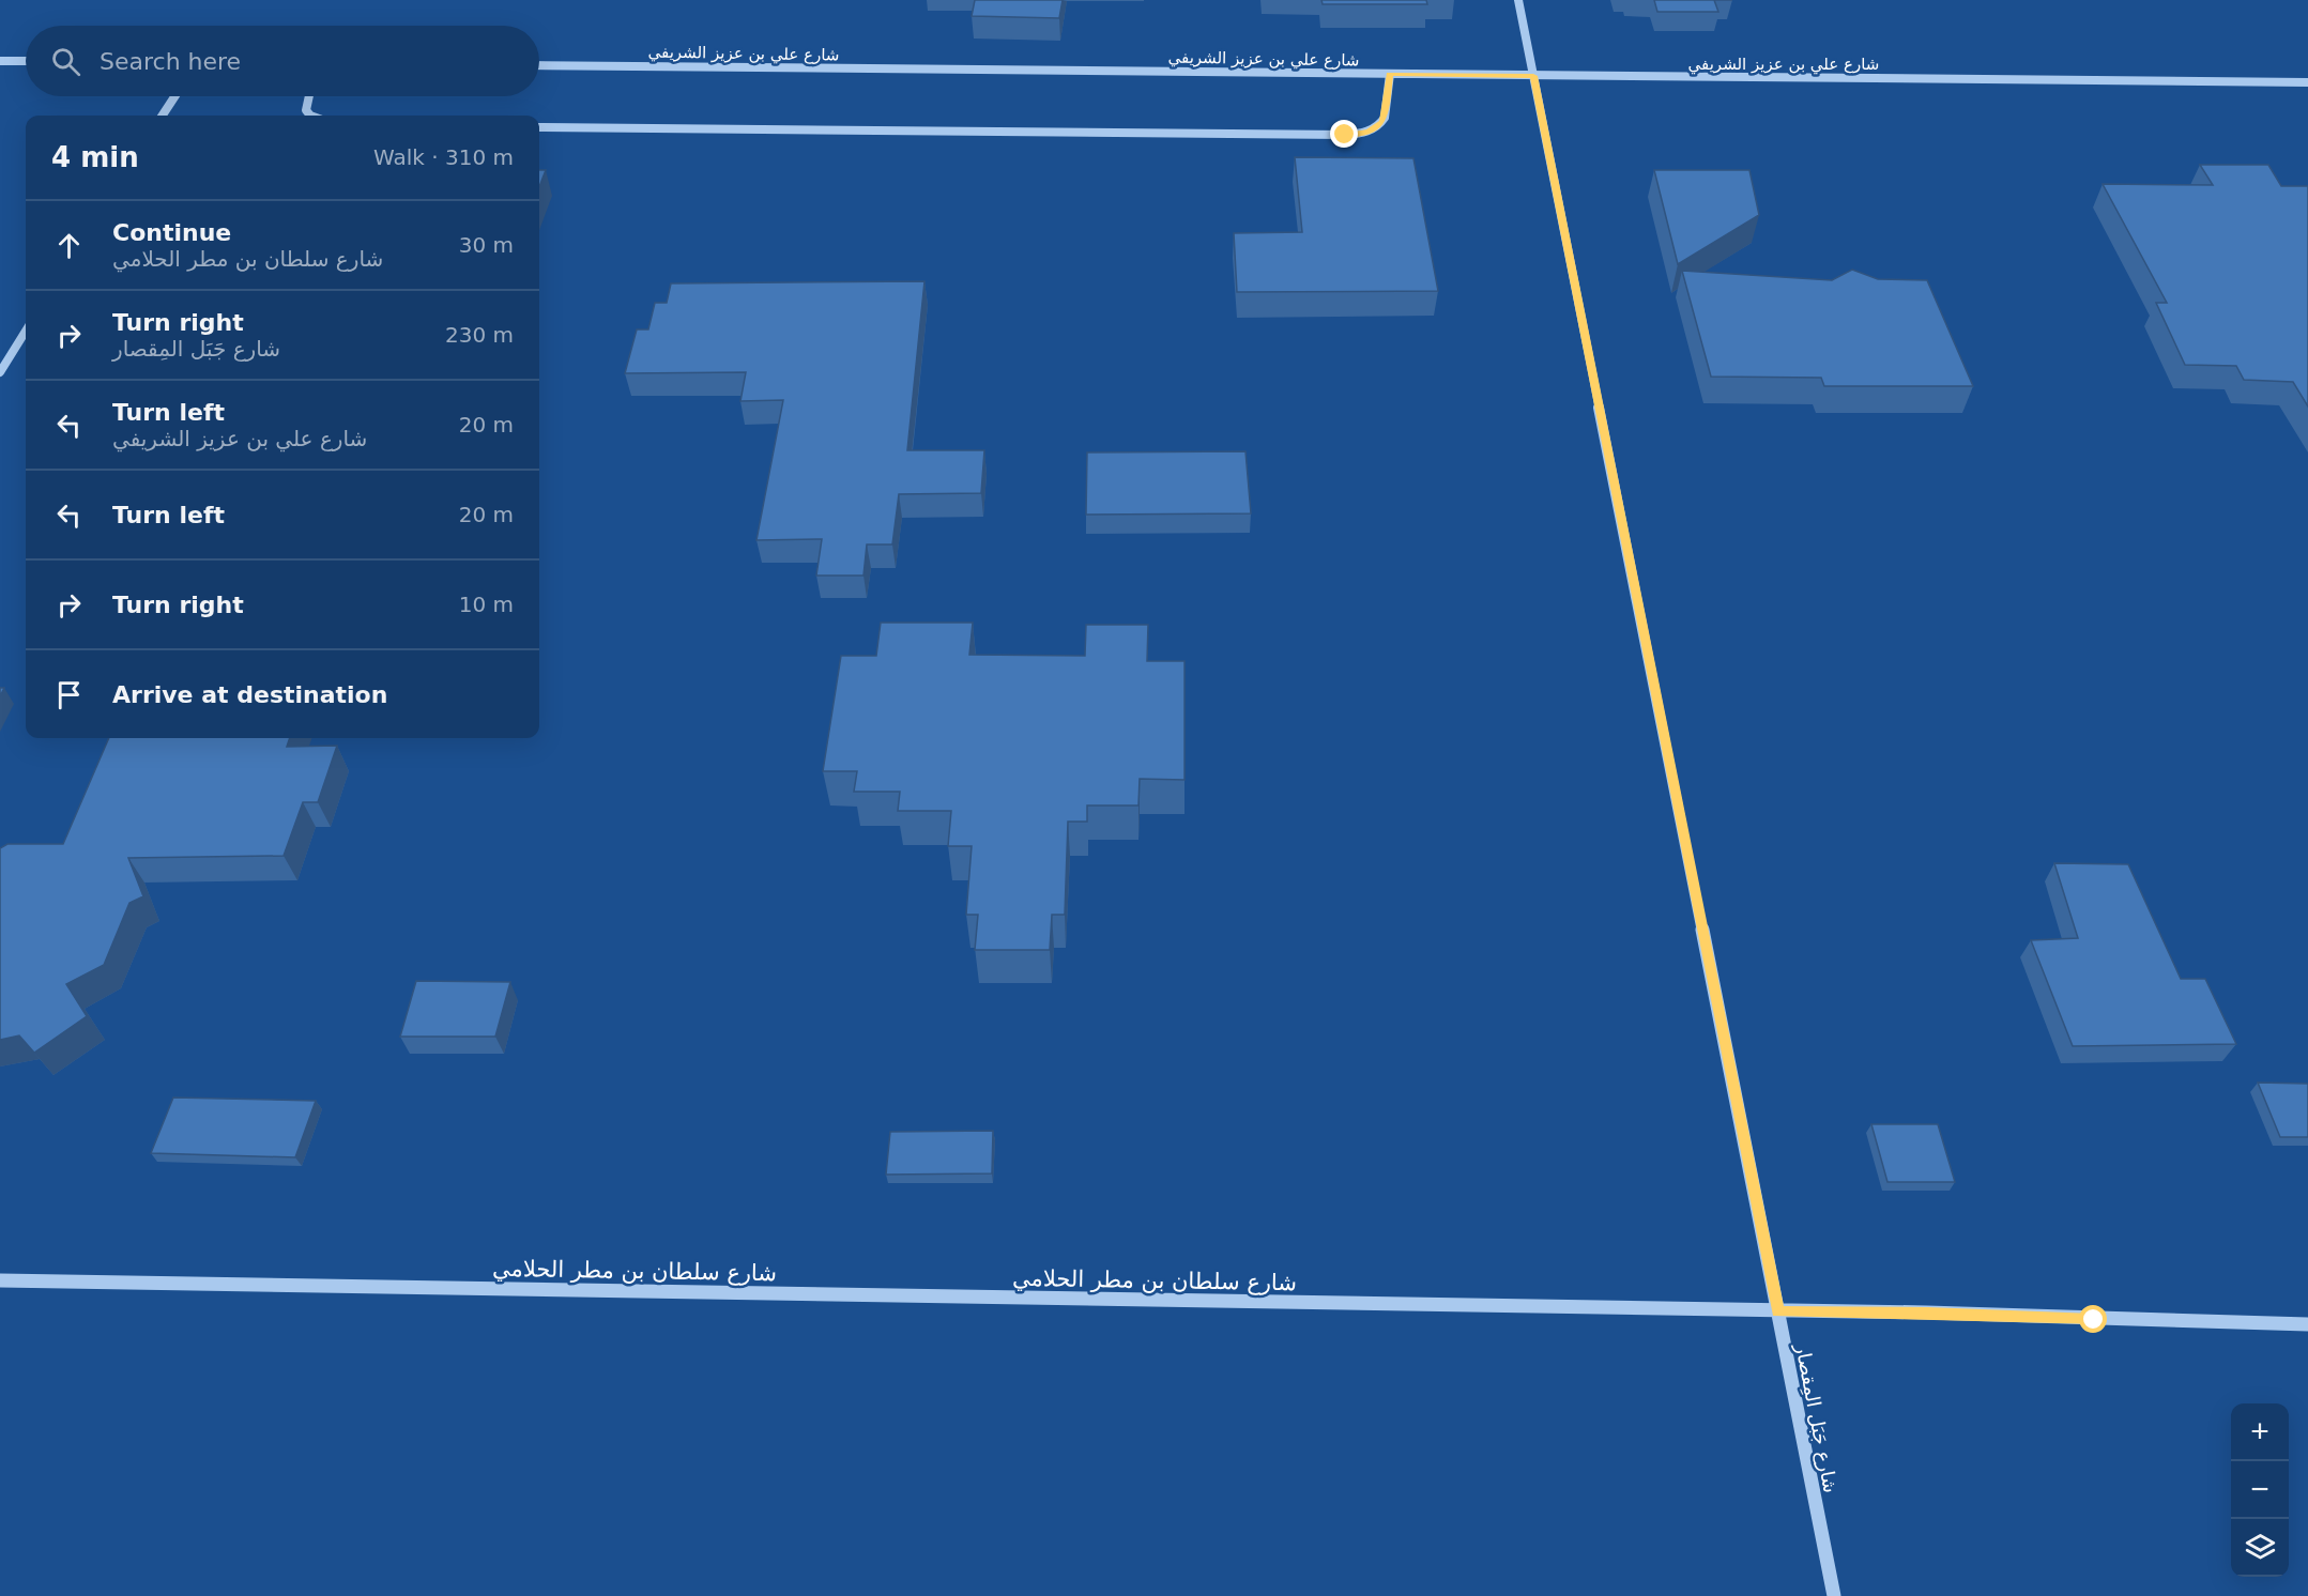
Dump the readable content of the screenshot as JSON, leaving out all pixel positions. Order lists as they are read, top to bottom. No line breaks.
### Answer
{"streets":{"street":["شارع علي بن عزيز الشريفي","شارع سلطان بن مطر الحلامي","شارع جَبَل المِقصار"]},"crossings":[["شارع علي بن عزيز الشريفي","شارع جَبَل المِقصار"],["شارع سلطان بن مطر الحلامي","شارع جَبَل المِقصار"]],"page":{"search":"Search here","heading":["4 min","Walk · 310 m"],"list":[["Continue","شارع سلطان بن مطر الحلامي","30 m"],["Turn right","شارع جَبَل المِقصار","230 m"],["Turn left","شارع علي بن عزيز الشريفي","20 m"],["Turn left","20 m"],["Turn right","10 m"],"Arrive at destination"],"map_buttons":["+","−"]}}
